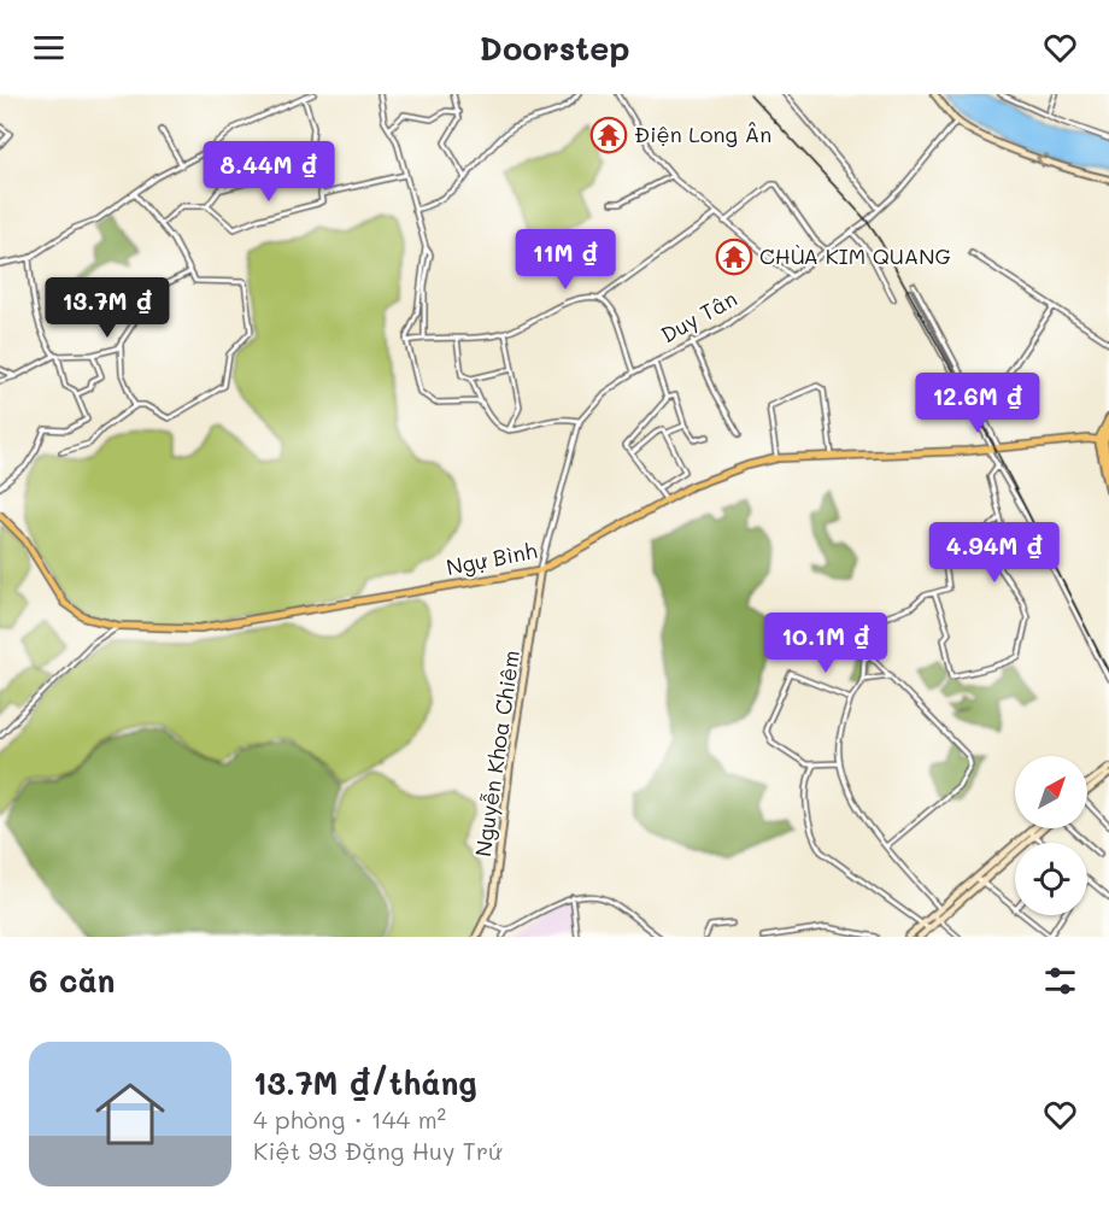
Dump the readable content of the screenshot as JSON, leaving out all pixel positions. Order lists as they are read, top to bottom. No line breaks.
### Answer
{"streets":{"highway":["Ngự Bình"],"street":["Duy Tân","Nguyễn Khoa Chiêm"]},"crossings":[["Duy Tân","Ngự Bình"],["Duy Tân","Nguyễn Khoa Chiêm"],["Ngự Bình","Nguyễn Khoa Chiêm"]],"places":{"temple":["Điện Long Ân","CHÙA KIM QUANG"]},"north":"top right","page":{"header":"Doorstep","price":["8.44M ₫","11M ₫","13.7M ₫","12.6M ₫","4.94M ₫","10.1M ₫"],"heading":"6 căn","list":[{"name":"13.7M ₫/tháng","note":"4 phòng · 144 m² · Kiệt 93 Đặng Huy Trứ"}]}}
